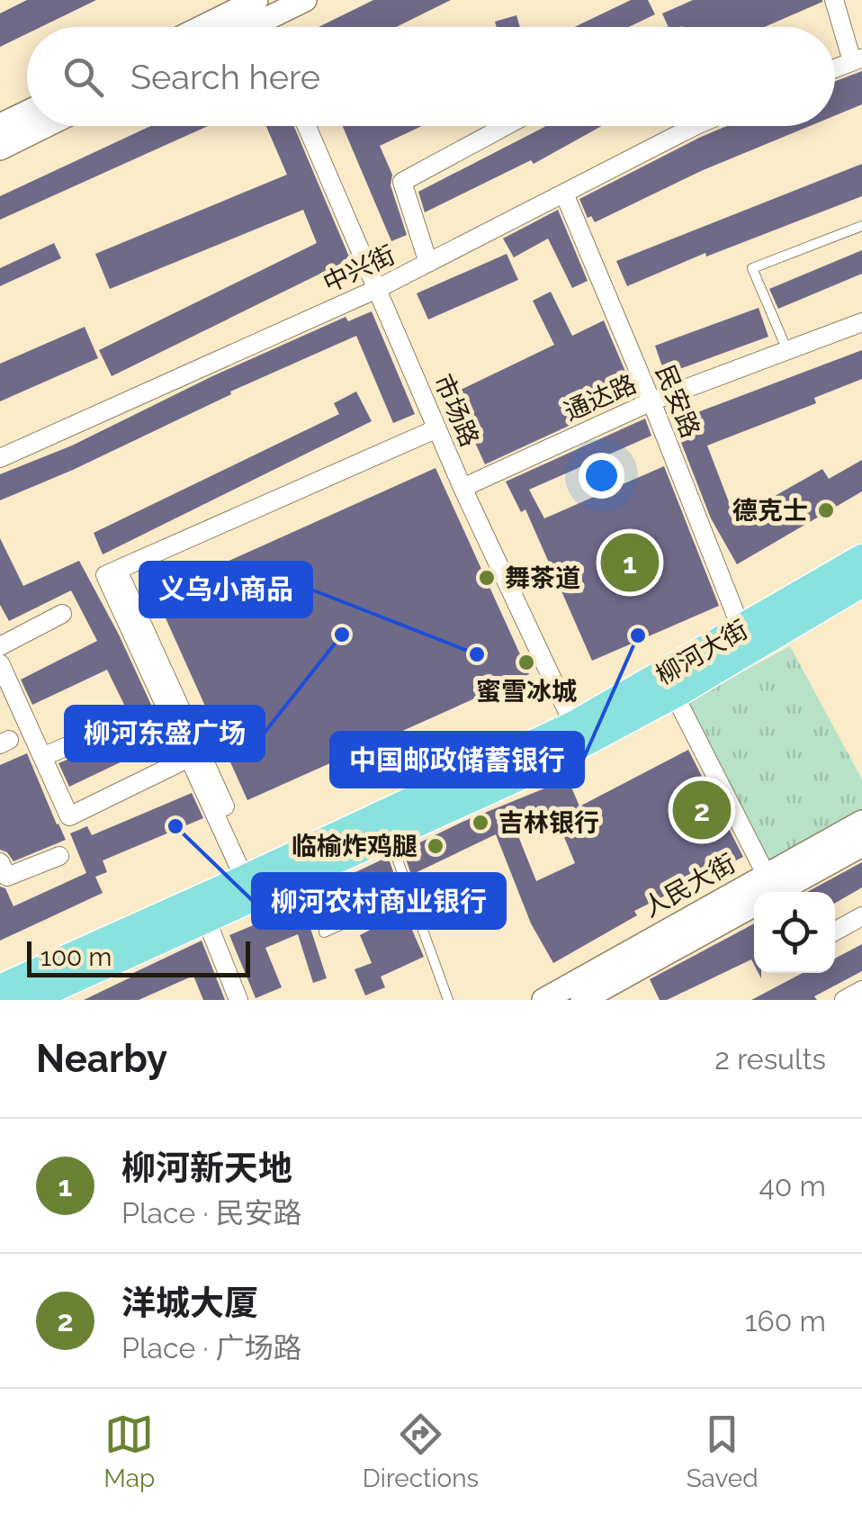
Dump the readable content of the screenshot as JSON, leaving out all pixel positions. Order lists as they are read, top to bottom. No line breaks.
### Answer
{"streets":{"main road":["柳河大街"],"street":["中兴街","通达路","民安路","市场路","人民大街"]},"crossings":[["中兴街","民安路"],["中兴街","市场路"],["通达路","民安路"],["通达路","市场路"],["民安路","柳河大街"],["市场路","柳河大街"]],"places":["德克士","舞茶道","柳河东盛广场","中国邮政储蓄银行","义乌小商品","蜜雪冰城","吉林银行","柳河农村商业银行","临榆炸鸡腿"],"scale_bar":"100 m","page":{"search":"Search here","pins":["1","2"],"scale":"100 m","heading":["Nearby","2 results"],"list":[{"mark":"1","name":"柳河新天地","note":"Place · 民安路","value":"40 m"},{"mark":"2","name":"洋城大厦","note":"Place · 广场路","value":"160 m"}],"nav":["Map","Directions","Saved"]}}
